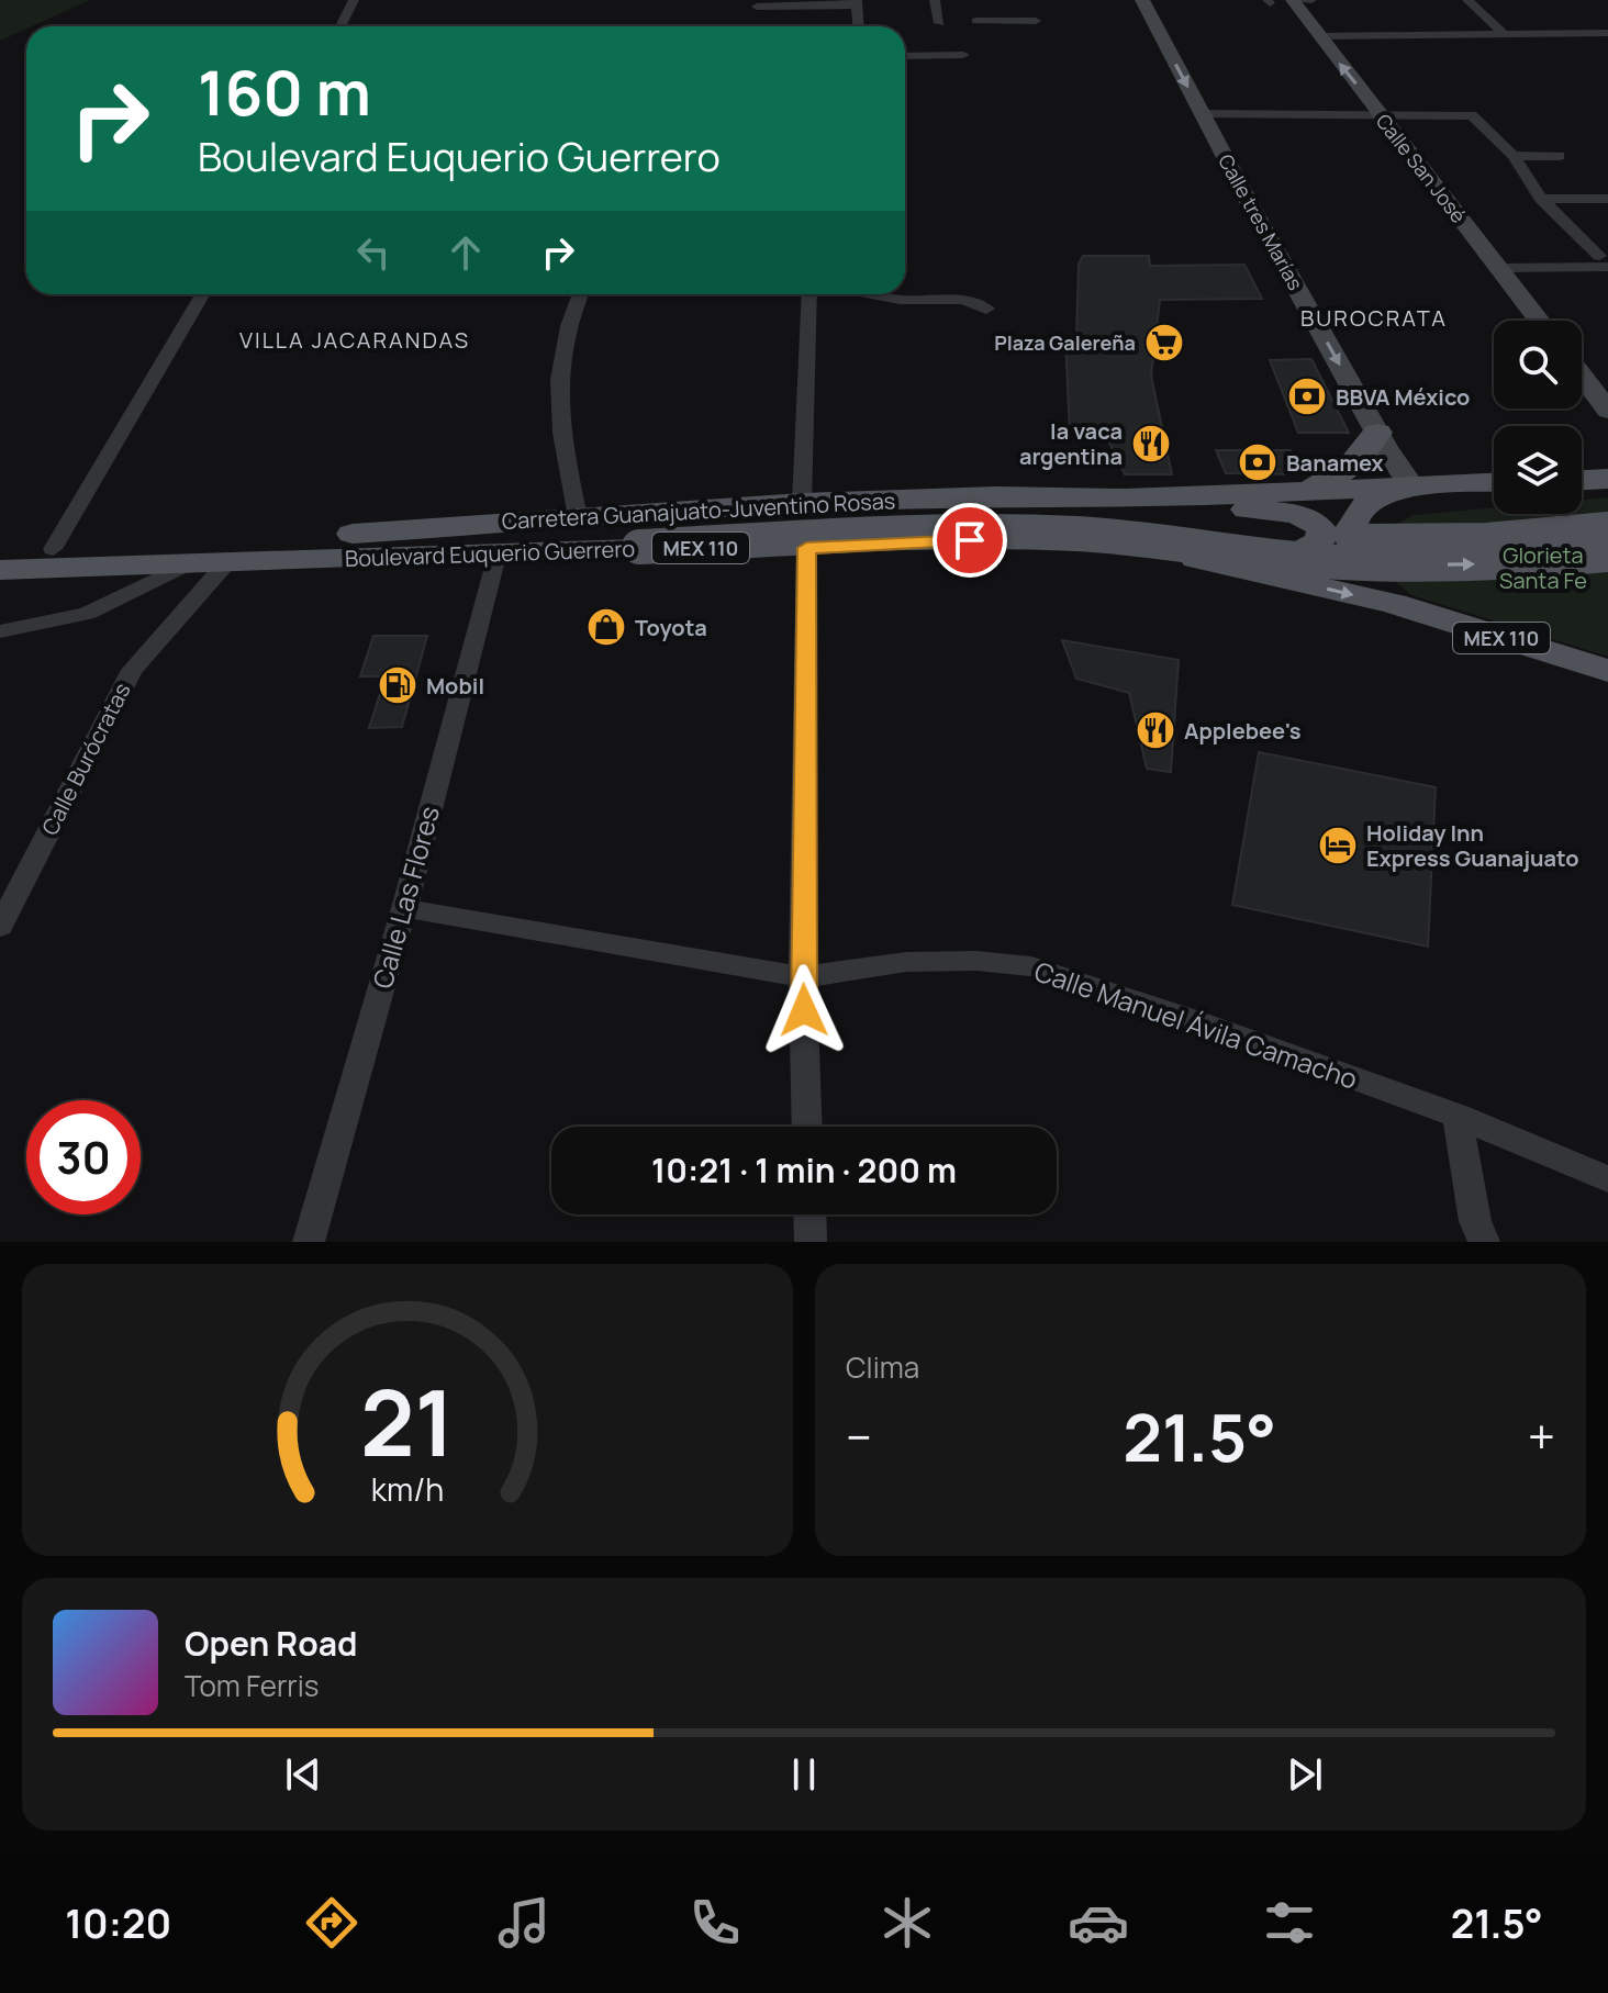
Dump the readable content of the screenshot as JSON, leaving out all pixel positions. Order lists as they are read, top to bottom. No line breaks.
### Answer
{"streets":{"main road":["Calle San José","Calle tres Marías","Carretera Guanajuato-Juventino Rosas","MEX 110","Boulevard Euquerio Guerrero"],"street":["Calle Burócratas","Calle Las Flores","Calle Manuel Ávila Camacho"]},"crossings":[["Calle tres Marías","Carretera Guanajuato-Juventino Rosas"],["Calle tres Marías","MEX 110"],["Carretera Guanajuato-Juventino Rosas","MEX 110"],["MEX 110","Boulevard Euquerio Guerrero"],["Boulevard Euquerio Guerrero","Calle Burócratas"],["Boulevard Euquerio Guerrero","Calle Las Flores"],["Calle Las Flores","Calle Manuel Ávila Camacho"]],"one_way":["Calle tres Marías"],"districts":["BUROCRATA","VILLA JACARANDAS"],"parks":["Glorieta Santa Fe"],"places":{"supermarket":["Plaza Galereña"],"bank":["BBVA México","Banamex"],"restaurant":["la vaca argentina","Applebee's"],"shop":["Toyota"],"fuel station":["Mobil"],"hotel":["Holiday Inn Express Guanajuato"]},"page":{"turn":["160 m","Boulevard Euquerio Guerrero"],"limit":"30","trip":"10:21 · 1 min · 200 m","tile":"Clima","heat":["−","21.5°","+"],"song":["Open Road","Tom Ferris"],"tabs":["10:20","21.5°"],"gauge":["21","km/h"]}}
